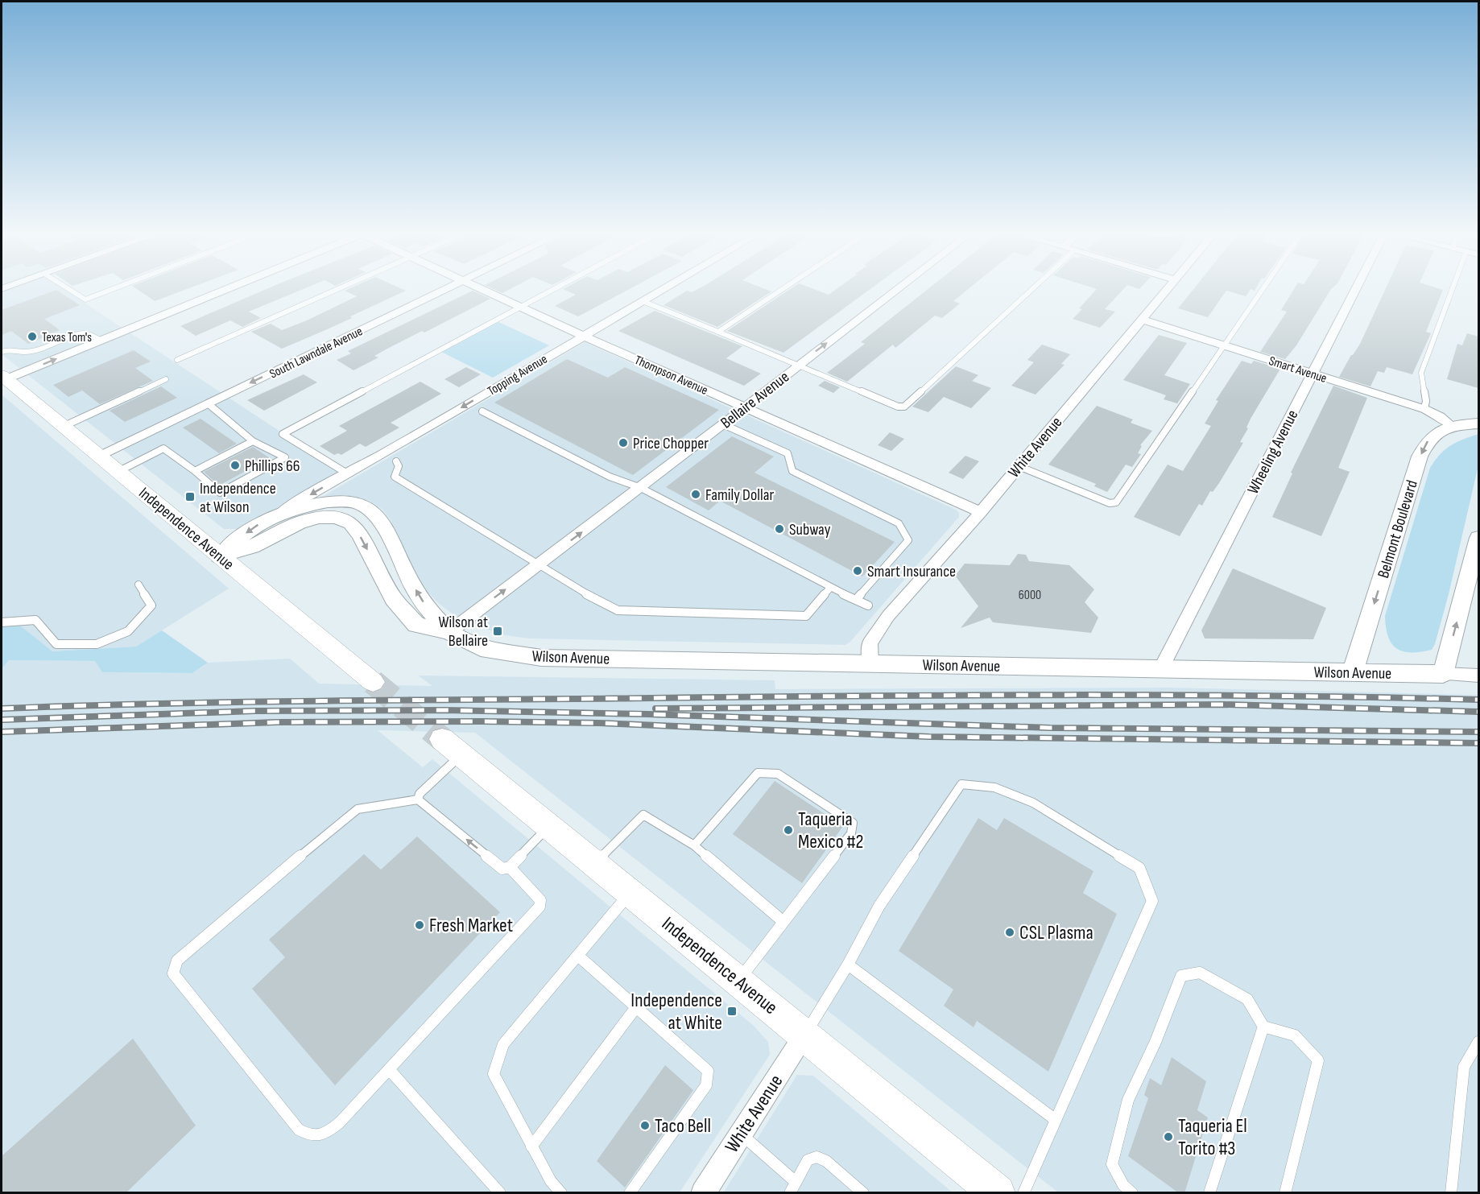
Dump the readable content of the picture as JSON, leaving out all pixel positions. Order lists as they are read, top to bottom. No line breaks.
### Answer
{"streets":{"main road":["Independence Avenue","Belmont Boulevard","Wilson Avenue"],"street":["South Lawndale Avenue","Smart Avenue","Topping Avenue","Thompson Avenue","Bellaire Avenue","White Avenue","Wheeling Avenue"]},"crossings":[["South Lawndale Avenue","Independence Avenue"],["Smart Avenue","White Avenue"],["Smart Avenue","Wheeling Avenue"],["Smart Avenue","Belmont Boulevard"],["Topping Avenue","Thompson Avenue"],["Topping Avenue","Wilson Avenue"],["Thompson Avenue","Bellaire Avenue"],["Thompson Avenue","White Avenue"],["Bellaire Avenue","Wilson Avenue"],["White Avenue","Independence Avenue"],["White Avenue","Wilson Avenue"],["Wheeling Avenue","Wilson Avenue"],["Independence Avenue","Wilson Avenue"],["Belmont Boulevard","Wilson Avenue"]],"one_way":["South Lawndale Avenue","Topping Avenue","Bellaire Avenue"],"places":{"other":["Texas Tom's","Price Chopper","Phillips 66","Family Dollar","Subway","Smart Insurance","Taqueria Mexico #2","Fresh Market","CSL Plasma","Taco Bell","Taqueria El Torito #3"],"transit":["Independence at Wilson","Wilson at Bellaire","Independence at White"]},"house_numbers":["6000"]}
